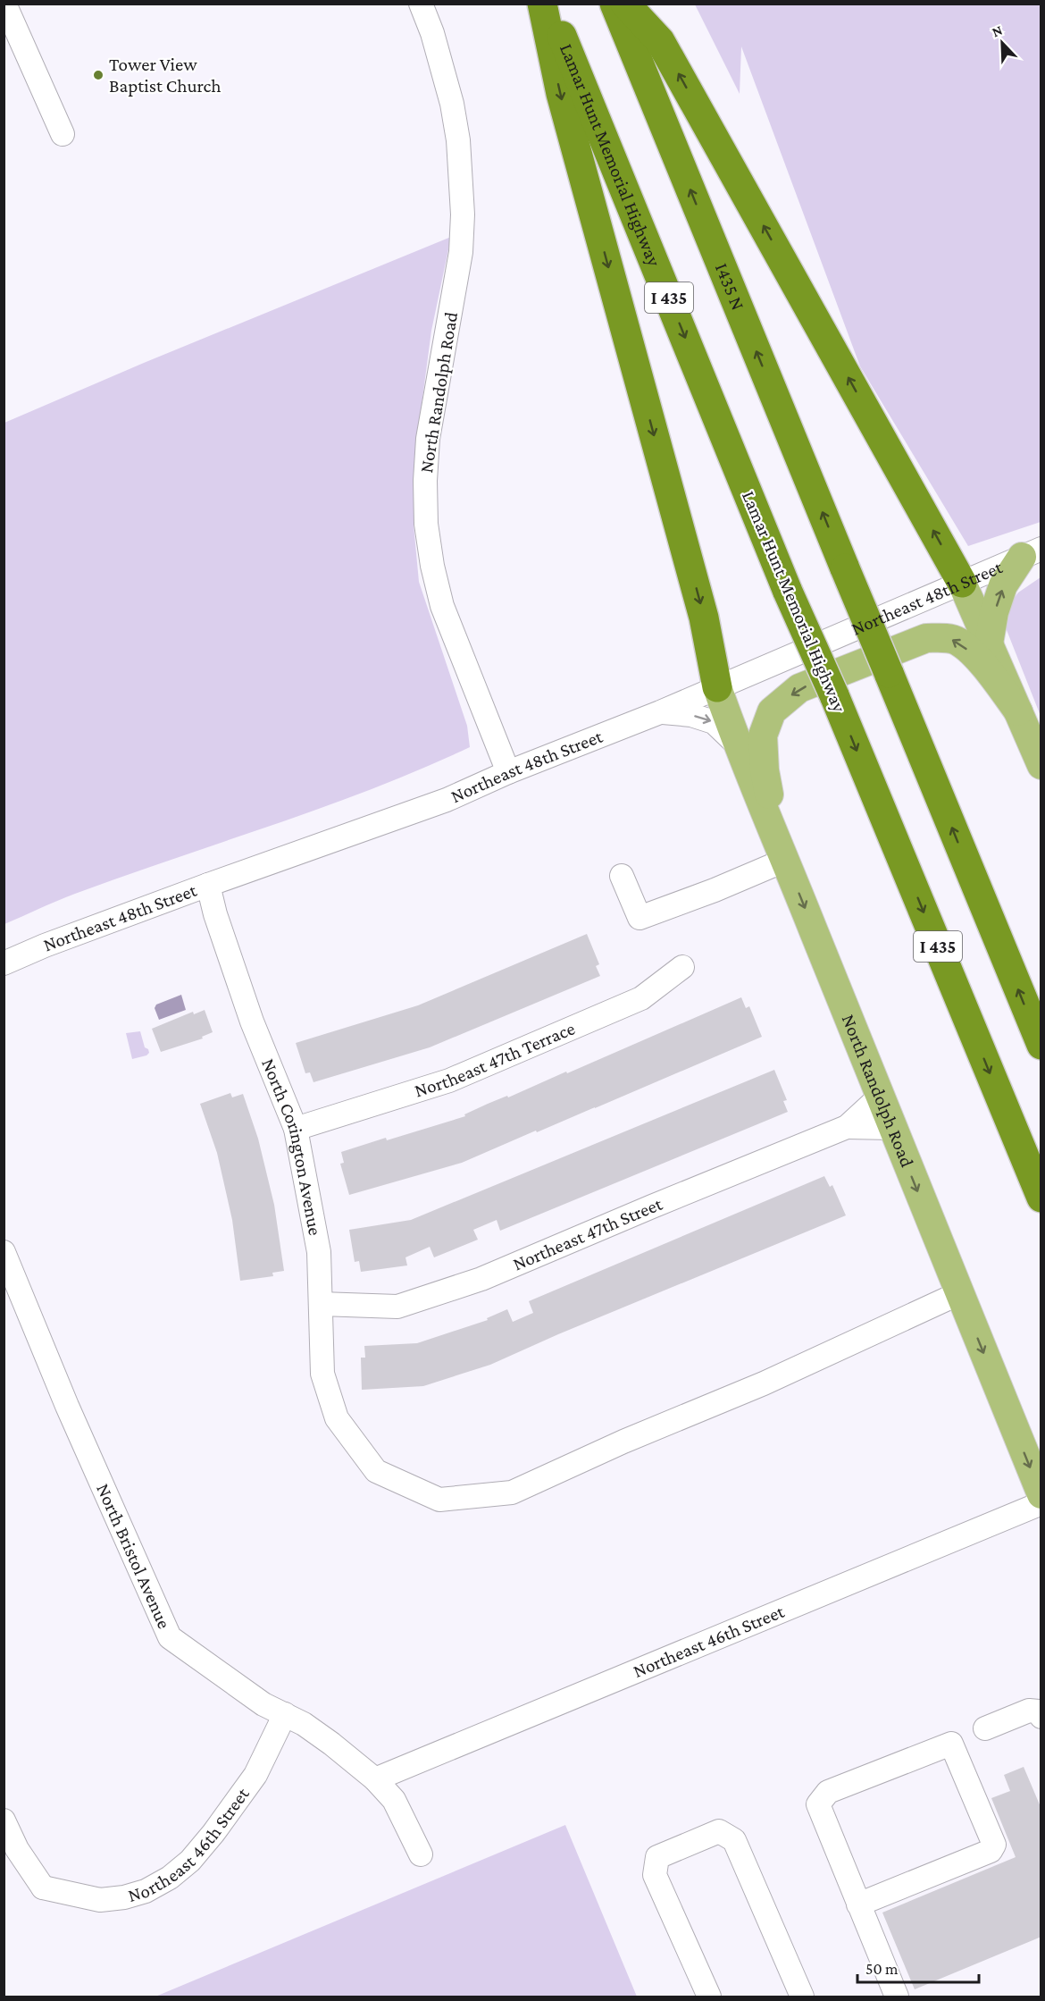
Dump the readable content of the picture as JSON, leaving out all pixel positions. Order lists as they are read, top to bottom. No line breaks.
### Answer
{"streets":{"highway":["Lamar Hunt Memorial Highway","I435 N","I 435"],"main road":["North Randolph Road"],"street":["Northeast 48th Street","Northeast 47th Terrace","North Corington Avenue","Northeast 47th Street","North Bristol Avenue","Northeast 46th Street"]},"crossings":[["North Randolph Road","Northeast 48th Street"],["North Randolph Road","North Corington Avenue"],["North Randolph Road","Northeast 47th Street"],["Northeast 48th Street","North Corington Avenue"],["Northeast 47th Terrace","North Corington Avenue"],["North Corington Avenue","Northeast 47th Street"],["North Bristol Avenue","Northeast 46th Street"]],"one_way":["North Randolph Road"],"places":["Tower View Baptist Church"],"scale_bar":"50 m","north":"top left"}
